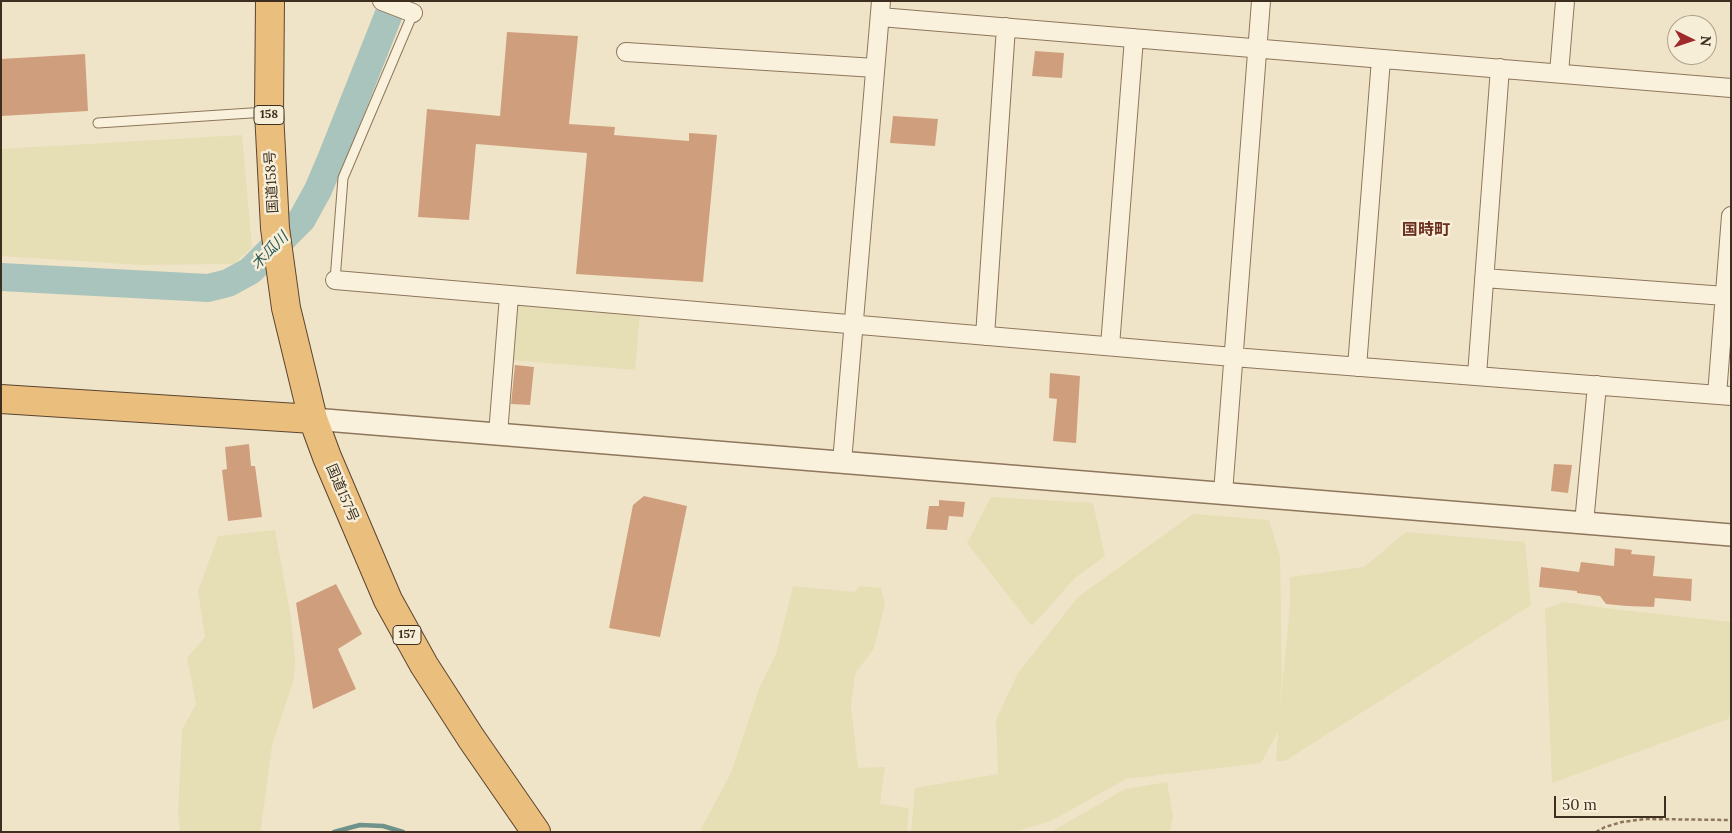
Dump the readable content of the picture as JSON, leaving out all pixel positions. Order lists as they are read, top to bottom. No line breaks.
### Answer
{"streets":{"highway":["158","国道158号","国道157号","157"]},"crossings":[["国道158号","国道157号"]],"districts":["国時町"],"water":["木瓜川"],"scale_bar":"50 m","north":"right"}
